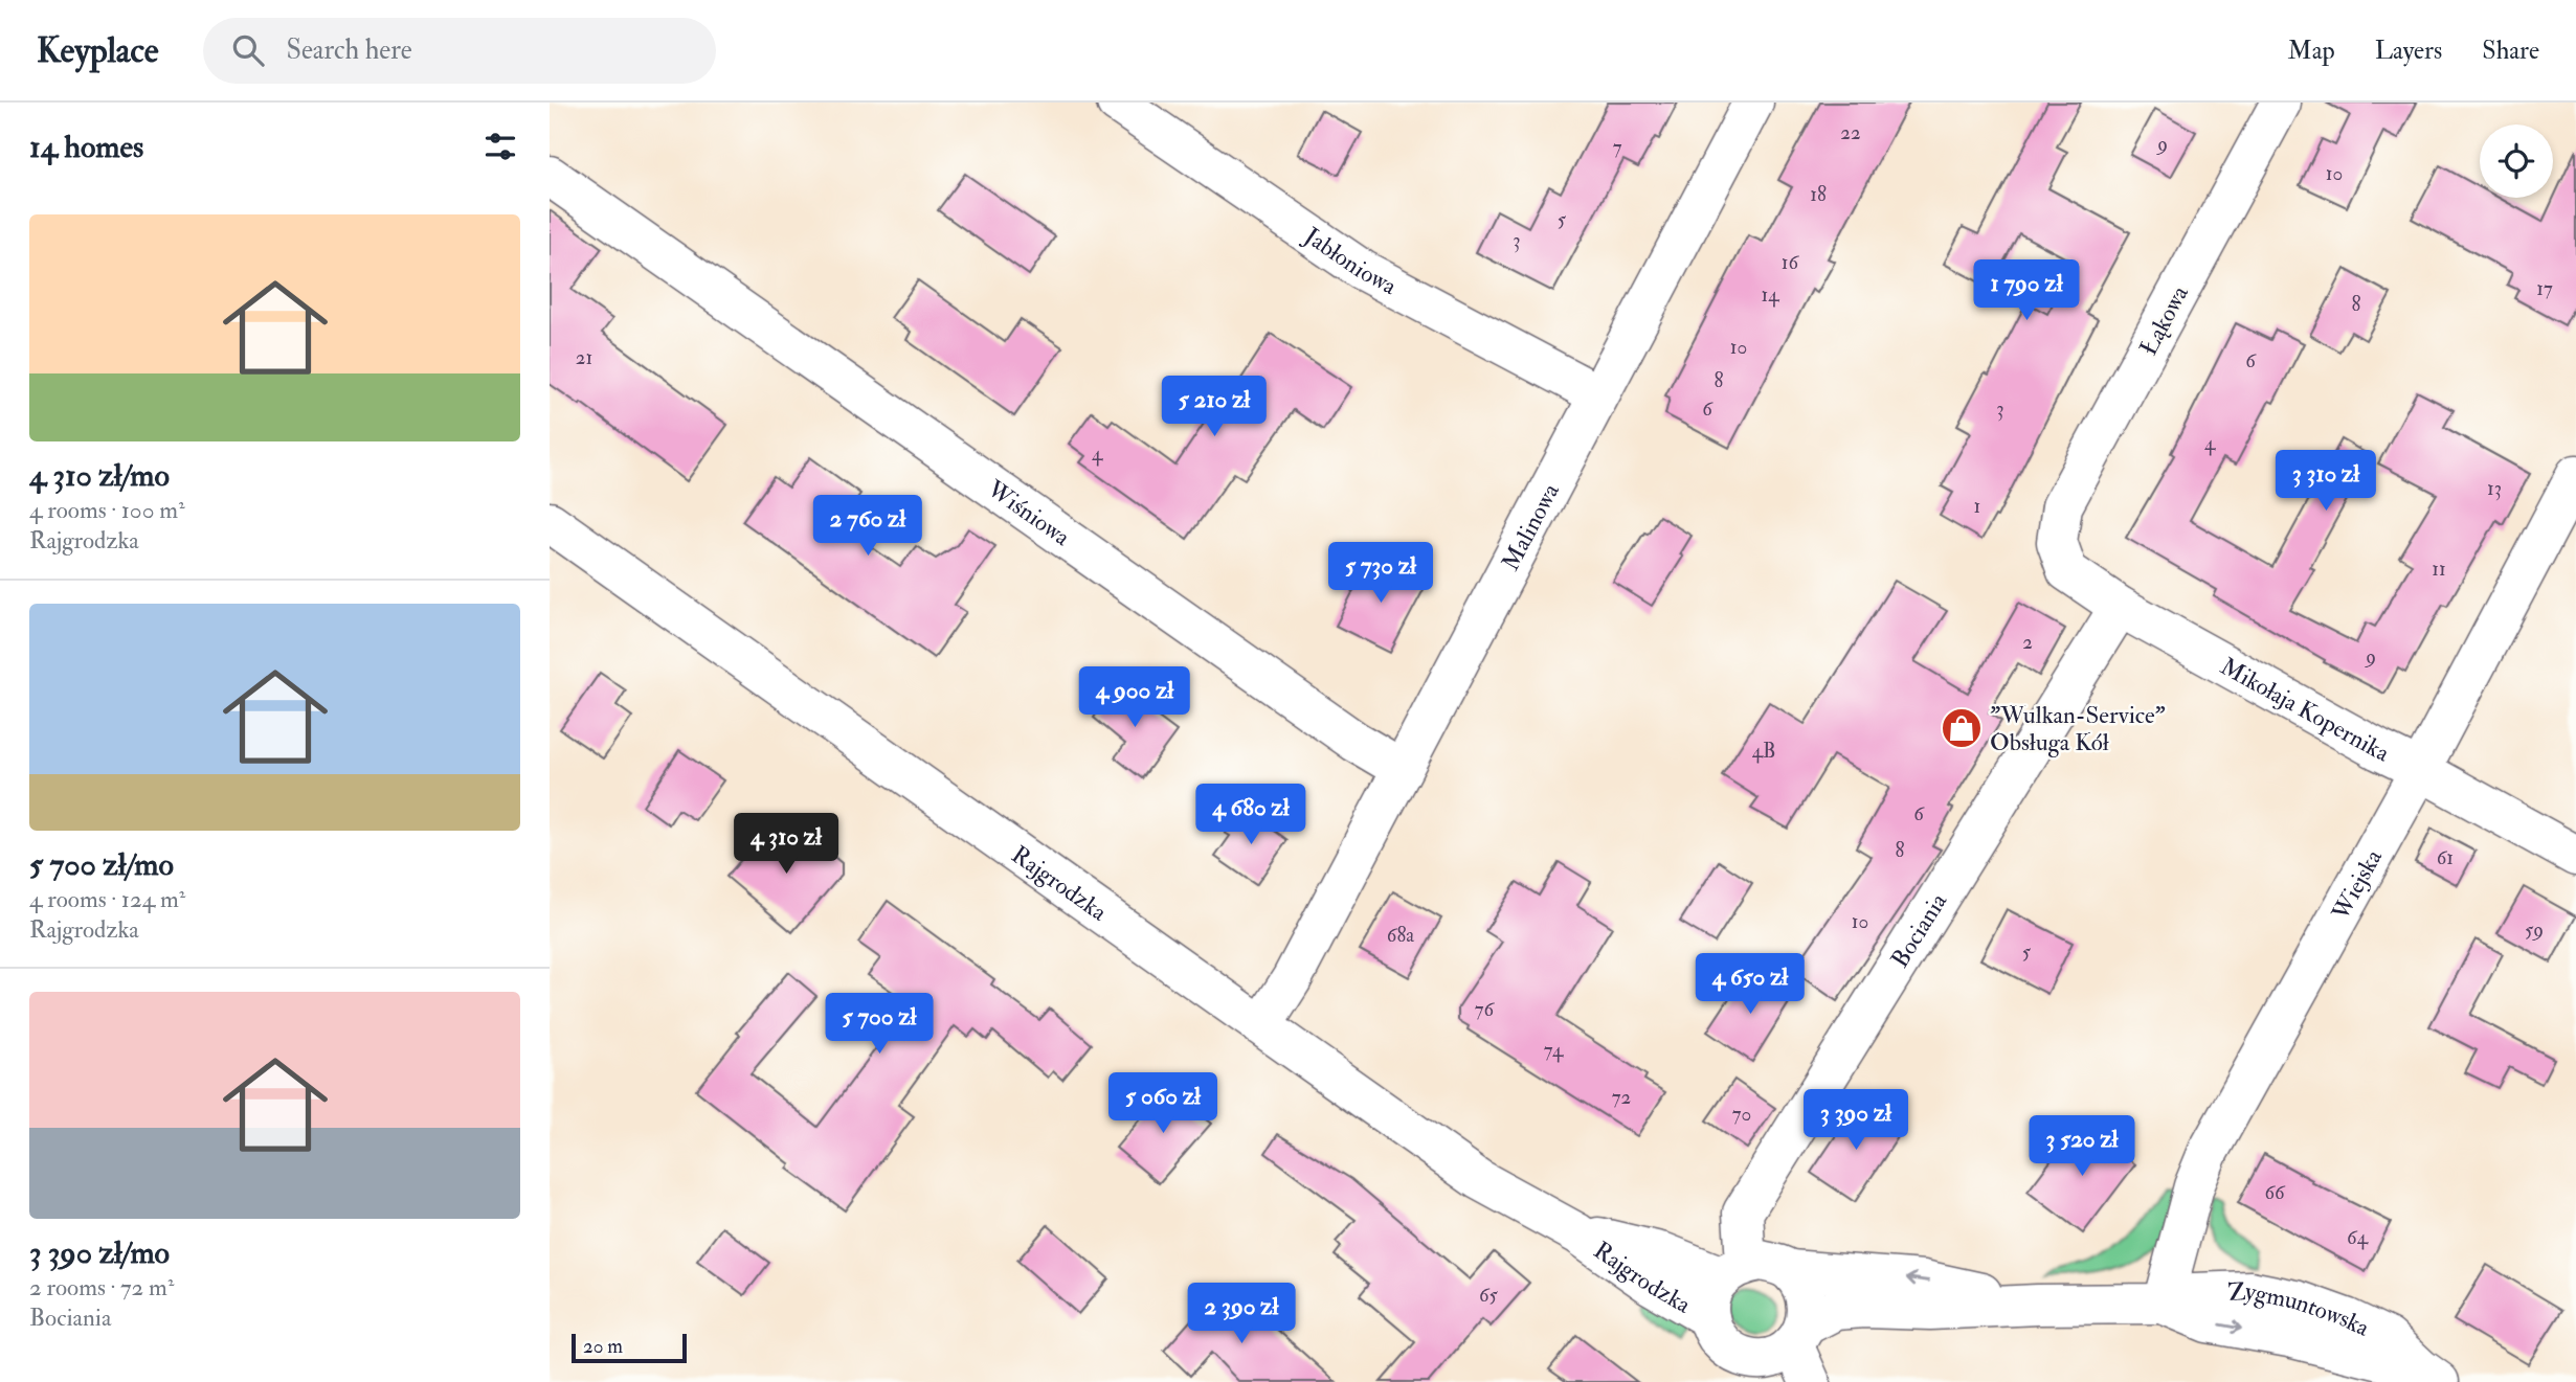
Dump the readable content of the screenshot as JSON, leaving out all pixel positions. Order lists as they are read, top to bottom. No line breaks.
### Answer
{"streets":{"street":["Jabłoniowa","Łąkowa","Wiśniowa","Malinowa","Mikołaja Kopernika","Rajgrodzka","Wiejska","Bociania","Zygmuntowska"]},"crossings":[["Jabłoniowa","Malinowa"],["Łąkowa","Mikołaja Kopernika"],["Wiśniowa","Malinowa"],["Malinowa","Rajgrodzka"],["Mikołaja Kopernika","Wiejska"],["Mikołaja Kopernika","Bociania"],["Rajgrodzka","Bociania"],["Rajgrodzka","Zygmuntowska"],["Wiejska","Zygmuntowska"],["Bociania","Zygmuntowska"]],"places":{"shop":["\"Wulkan-Service\" Obsługa Kół"]},"house_numbers":["22","9","7","10","18","5","3","16","17","14","8","10","21","6","8","6","3","4","4","13","1","11","2","9","4B","6","8","61","10","59","68a","5","76","74","72","70","66","64","65"],"scale_bar":"20 m","page":{"header":"Keyplace","search":"Search here","nav":["Map","Layers","Share"],"heading":"14 homes","list":[{"name":"4 310 zł/mo","note":"4 rooms · 100 m² · Rajgrodzka"},{"name":"5 700 zł/mo","note":"4 rooms · 124 m² · Rajgrodzka"},{"name":"3 390 zł/mo","note":"2 rooms · 72 m² · Bociania"}],"price":["1 790 zł","5 210 zł","3 310 zł","2 760 zł","5 730 zł","4 900 zł","4 680 zł","4 310 zł","4 650 zł","5 700 zł","5 060 zł","3 390 zł","3 520 zł","2 390 zł"],"scale":"20 m"}}
